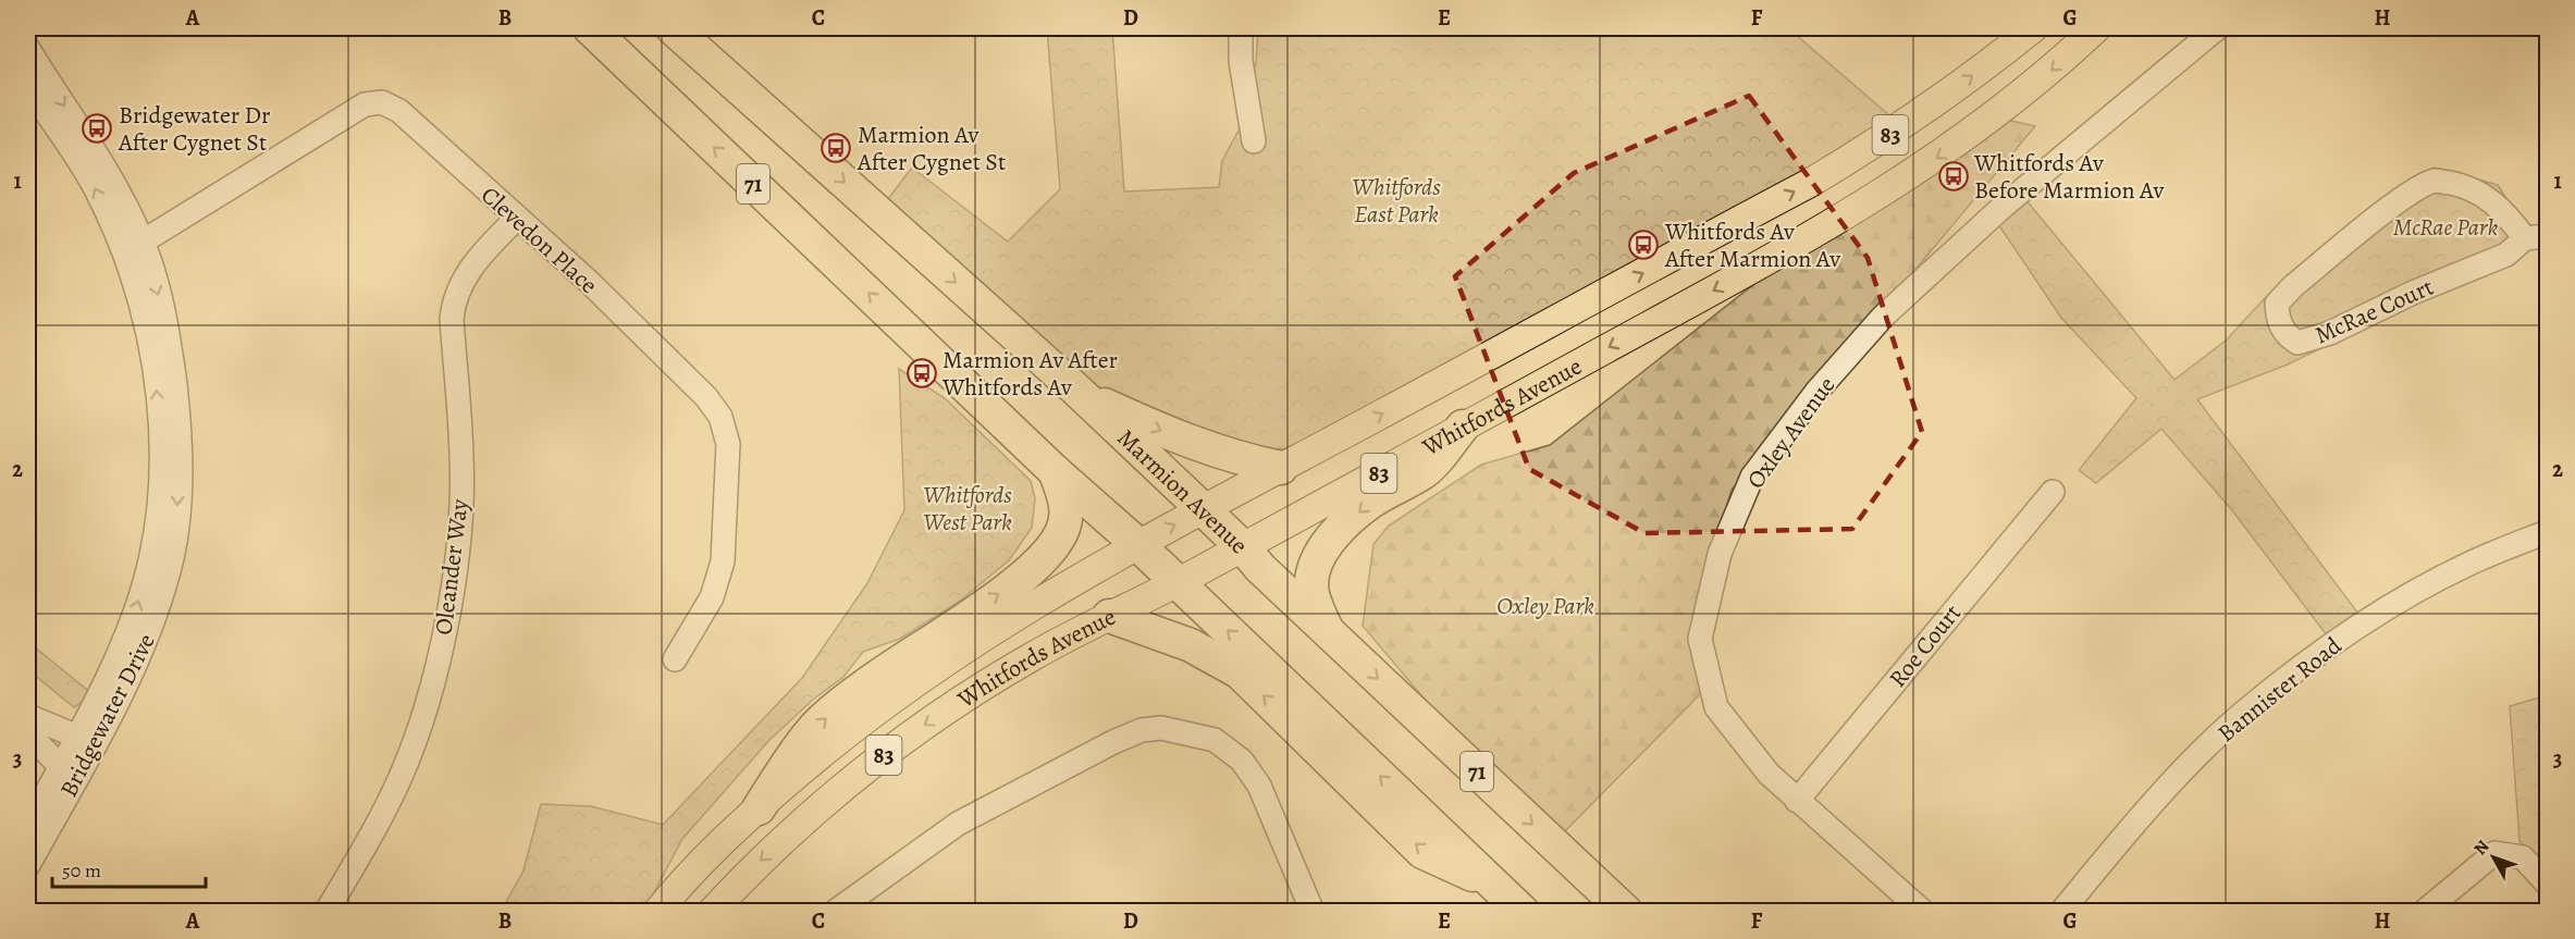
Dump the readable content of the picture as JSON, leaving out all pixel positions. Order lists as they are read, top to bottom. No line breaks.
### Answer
{"streets":{"highway":["71","Marmion Avenue"],"main road":["83","Whitfords Avenue"],"street":["Clevedon Place","McRae Court","Oxley Avenue","Oleander Way","Roe Court","Bannister Road","Bridgewater Drive"]},"crossings":[["71","Whitfords Avenue"],["Clevedon Place","Oleander Way"],["Clevedon Place","Bridgewater Drive"],["Whitfords Avenue","Marmion Avenue"],["Oxley Avenue","Roe Court"]],"parks":["Whitfords East Park","McRae Park","Whitfords West Park","Oxley Park"],"places":{"bus stop":["Bridgewater Dr After Cygnet St","Marmion Av After Cygnet St","Whitfords Av Before Marmion Av","Whitfords Av After Marmion Av","Marmion Av After Whitfords Av"]},"scale_bar":"50 m","north":"top left","grid":{"columns":["A","B","C","D","E","F","G","H"],"rows":["1","2","3"]}}
